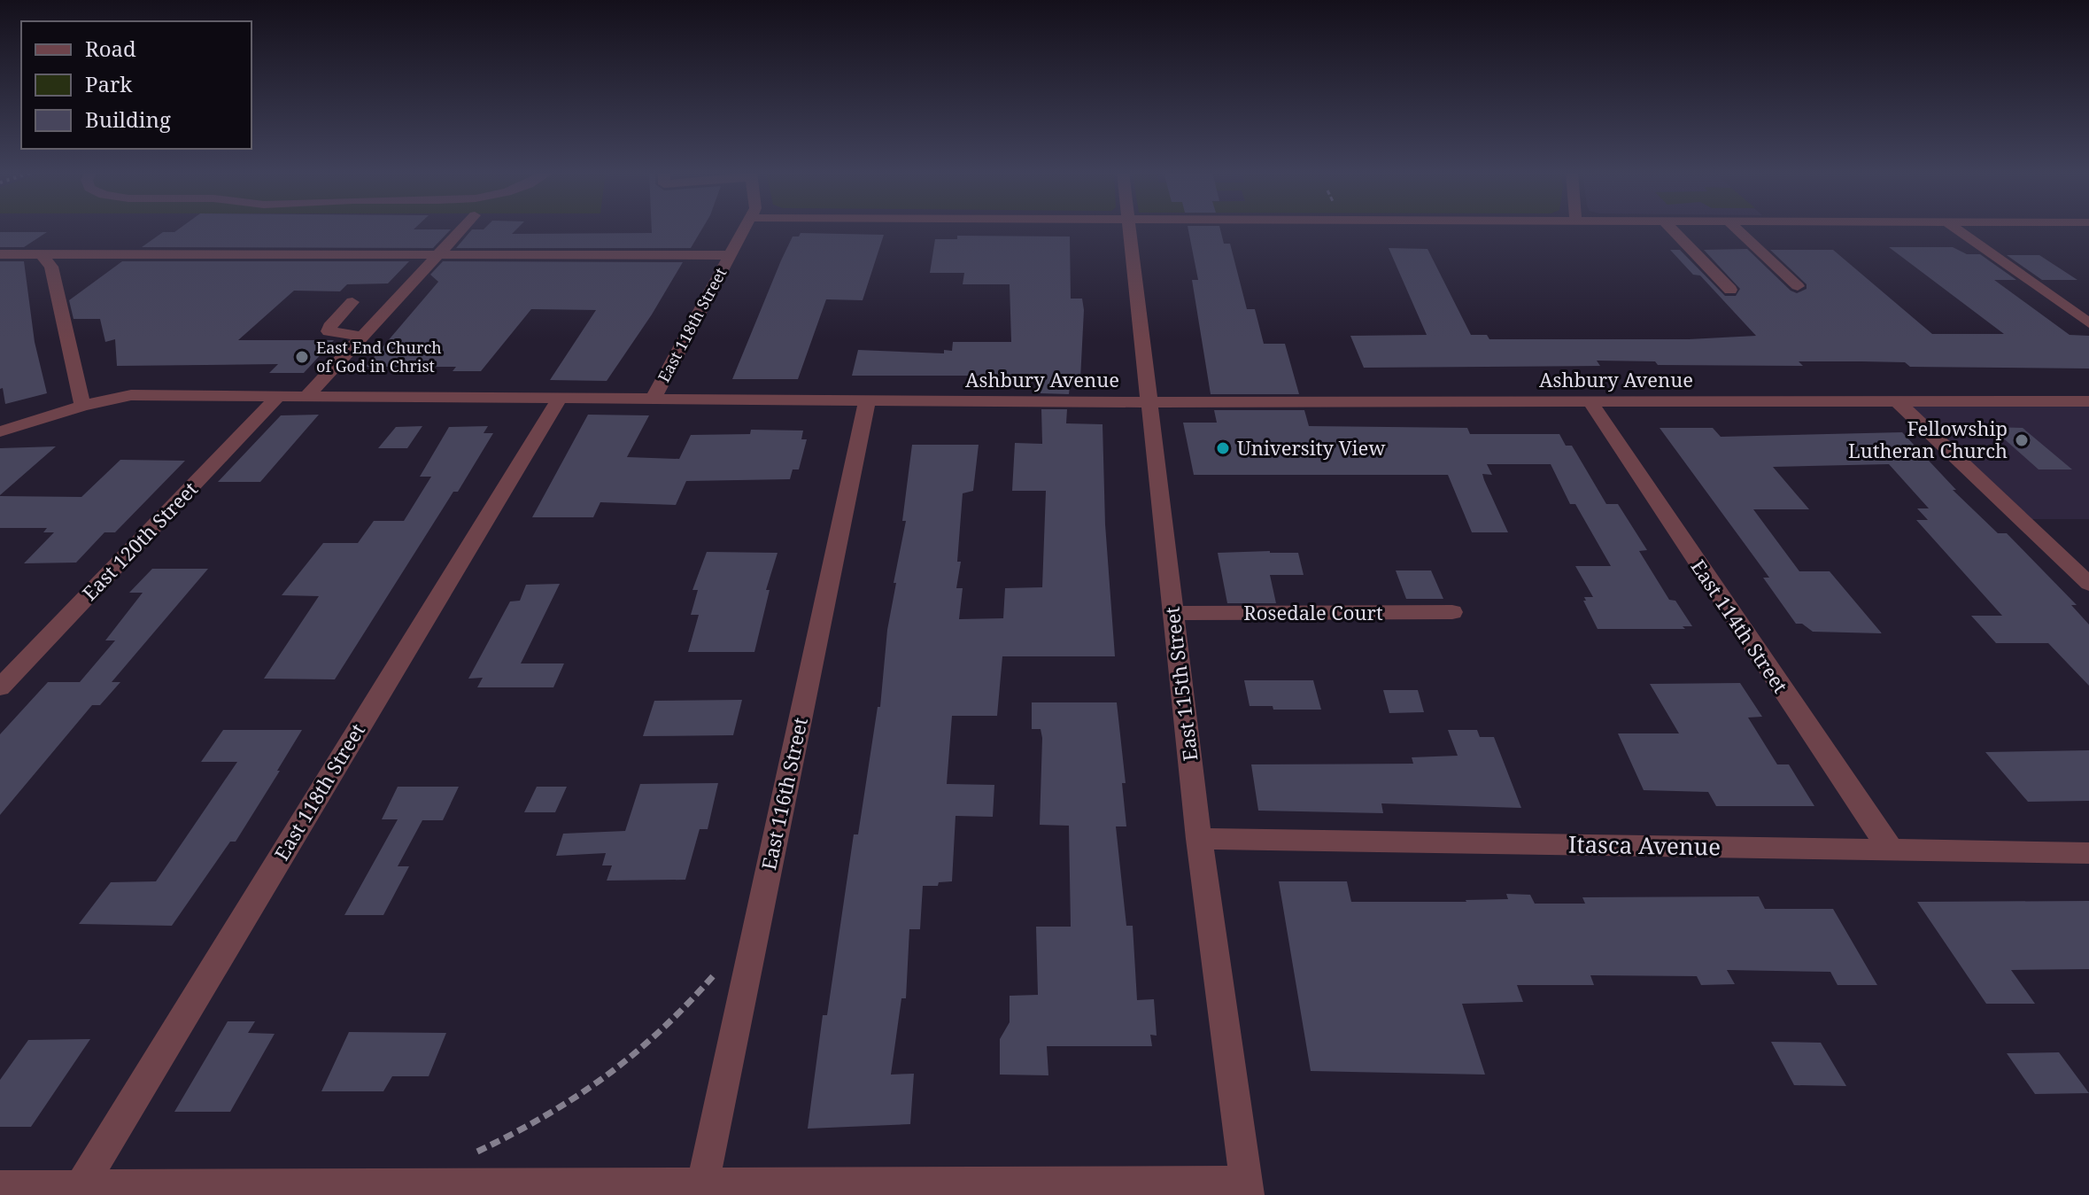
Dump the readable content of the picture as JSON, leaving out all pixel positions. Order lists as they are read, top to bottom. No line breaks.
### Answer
{"streets":{"street":["East 118th Street","Ashbury Avenue","East 120th Street","Rosedale Court","East 114th Street","East 115th Street","East 116th Street","Itasca Avenue"]},"crossings":[["East 118th Street","Ashbury Avenue"],["Ashbury Avenue","East 120th Street"],["Ashbury Avenue","East 114th Street"],["Ashbury Avenue","East 115th Street"],["Ashbury Avenue","East 116th Street"],["Rosedale Court","East 115th Street"],["East 114th Street","Itasca Avenue"],["East 115th Street","Itasca Avenue"]],"places":["East End Church of God in Christ","Fellowship Lutheran Church","University View"],"legend":["Road","Park","Building"]}
